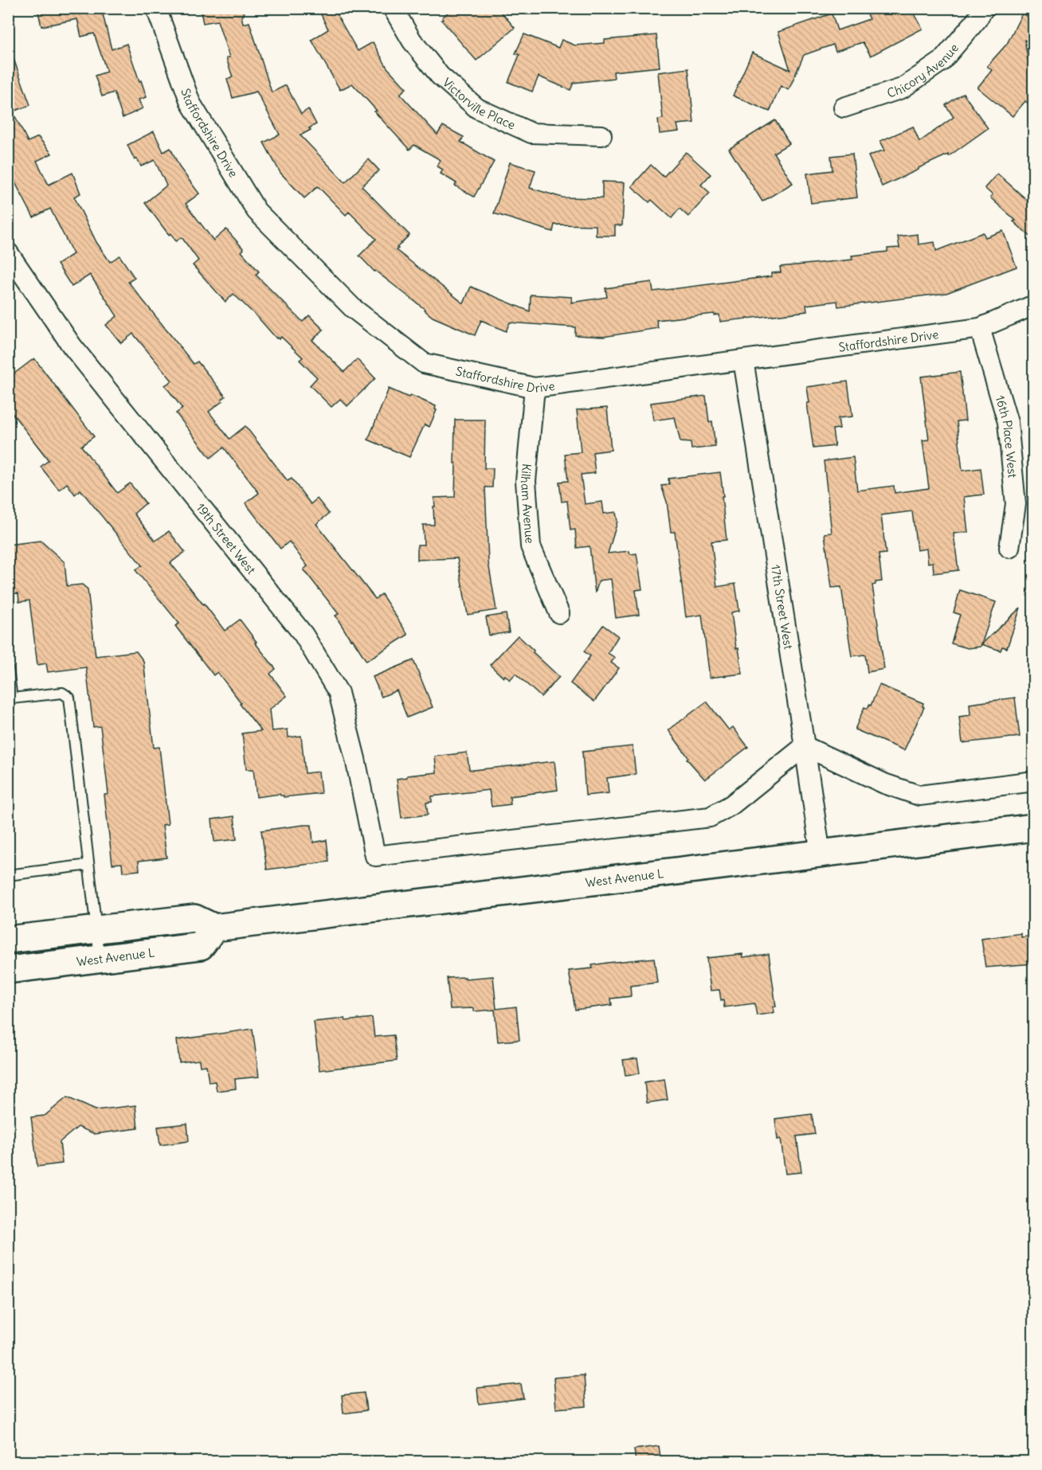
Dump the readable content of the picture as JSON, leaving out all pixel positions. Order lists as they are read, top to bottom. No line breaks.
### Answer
{"streets":{"main road":["West Avenue L"],"street":["Chicory Avenue","Victorville Place","Staffordshire Drive","16th Place West","Kilham Avenue","19th Street West","17th Street West"]},"crossings":[["Staffordshire Drive","16th Place West"],["Staffordshire Drive","Kilham Avenue"],["Staffordshire Drive","17th Street West"],["19th Street West","17th Street West"],["17th Street West","West Avenue L"]]}
